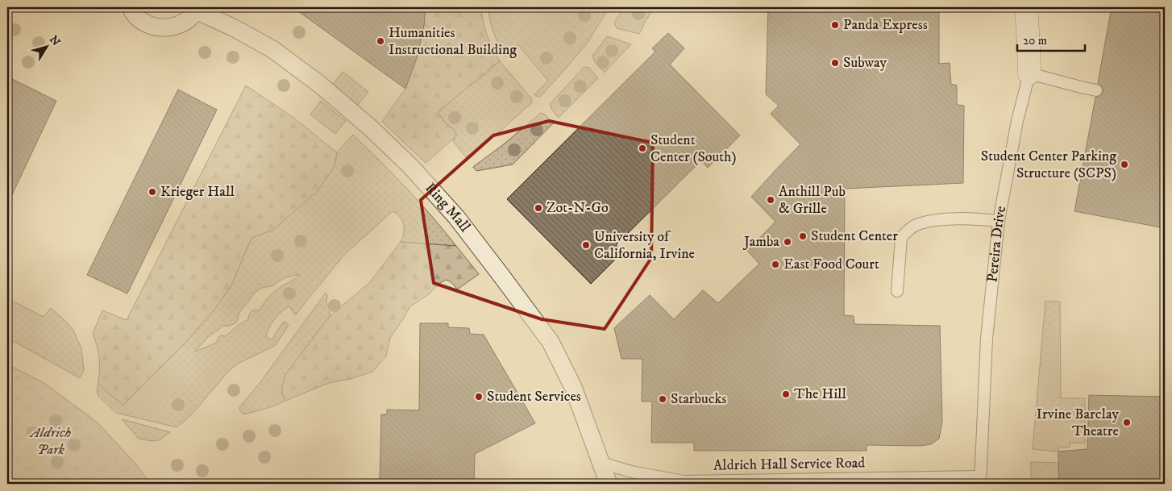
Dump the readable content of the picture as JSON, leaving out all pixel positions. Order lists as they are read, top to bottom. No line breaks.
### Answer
{"streets":{"street":["Ring Mall","Pereira Drive"],"lane":["Aldrich Hall Service Road"]},"crossings":[["Ring Mall","Aldrich Hall Service Road"],["Pereira Drive","Aldrich Hall Service Road"]],"parks":["Aldrich Park"],"places":["Panda Express","Humanities Instructional Building","Subway","Student Center (South)","Student Center Parking Structure (SCPS)","Krieger Hall","Anthill Pub & Grille","Zot-N-Go","Student Center","Jamba","University of California, Irvine","East Food Court","The Hill","Student Services","Starbucks","Irvine Barclay Theatre"],"scale_bar":"20 m","north":"top right"}
